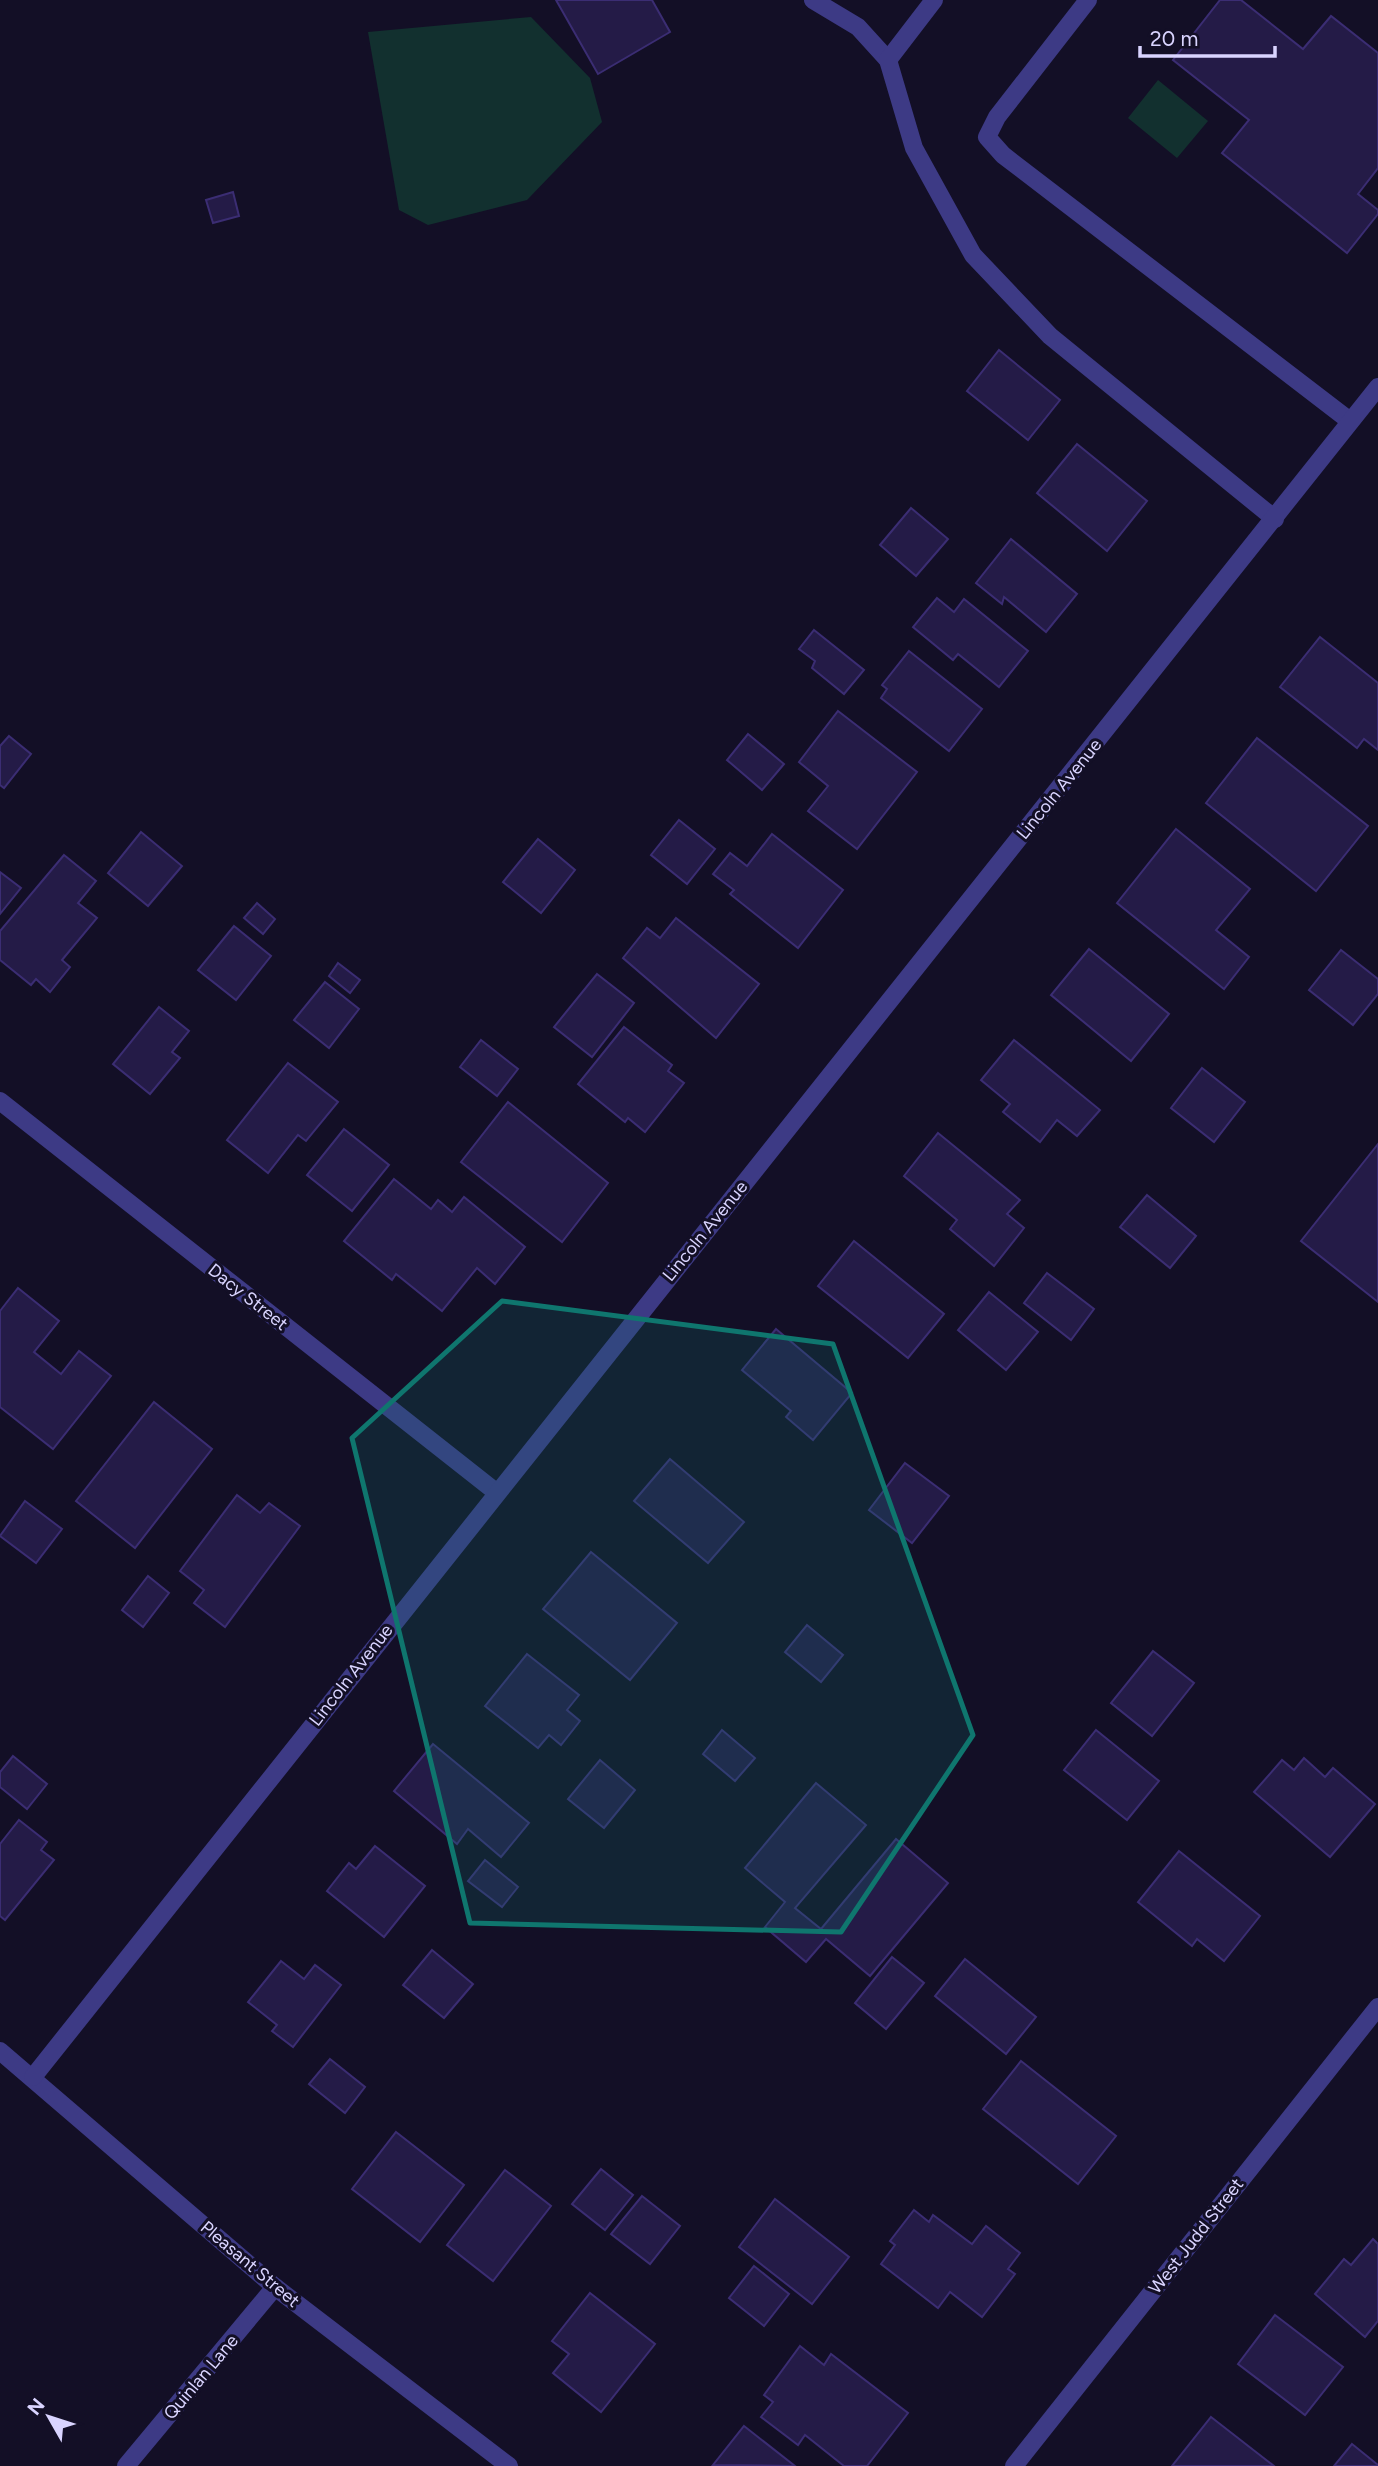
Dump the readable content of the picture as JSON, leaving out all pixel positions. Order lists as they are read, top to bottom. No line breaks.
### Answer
{"streets":{"street":["Lincoln Avenue","Dacy Street","West Judd Street","Pleasant Street","Quinlan Lane"]},"crossings":[["Lincoln Avenue","Dacy Street"],["Lincoln Avenue","Pleasant Street"],["Pleasant Street","Quinlan Lane"]],"scale_bar":"20 m","north":"top left"}
